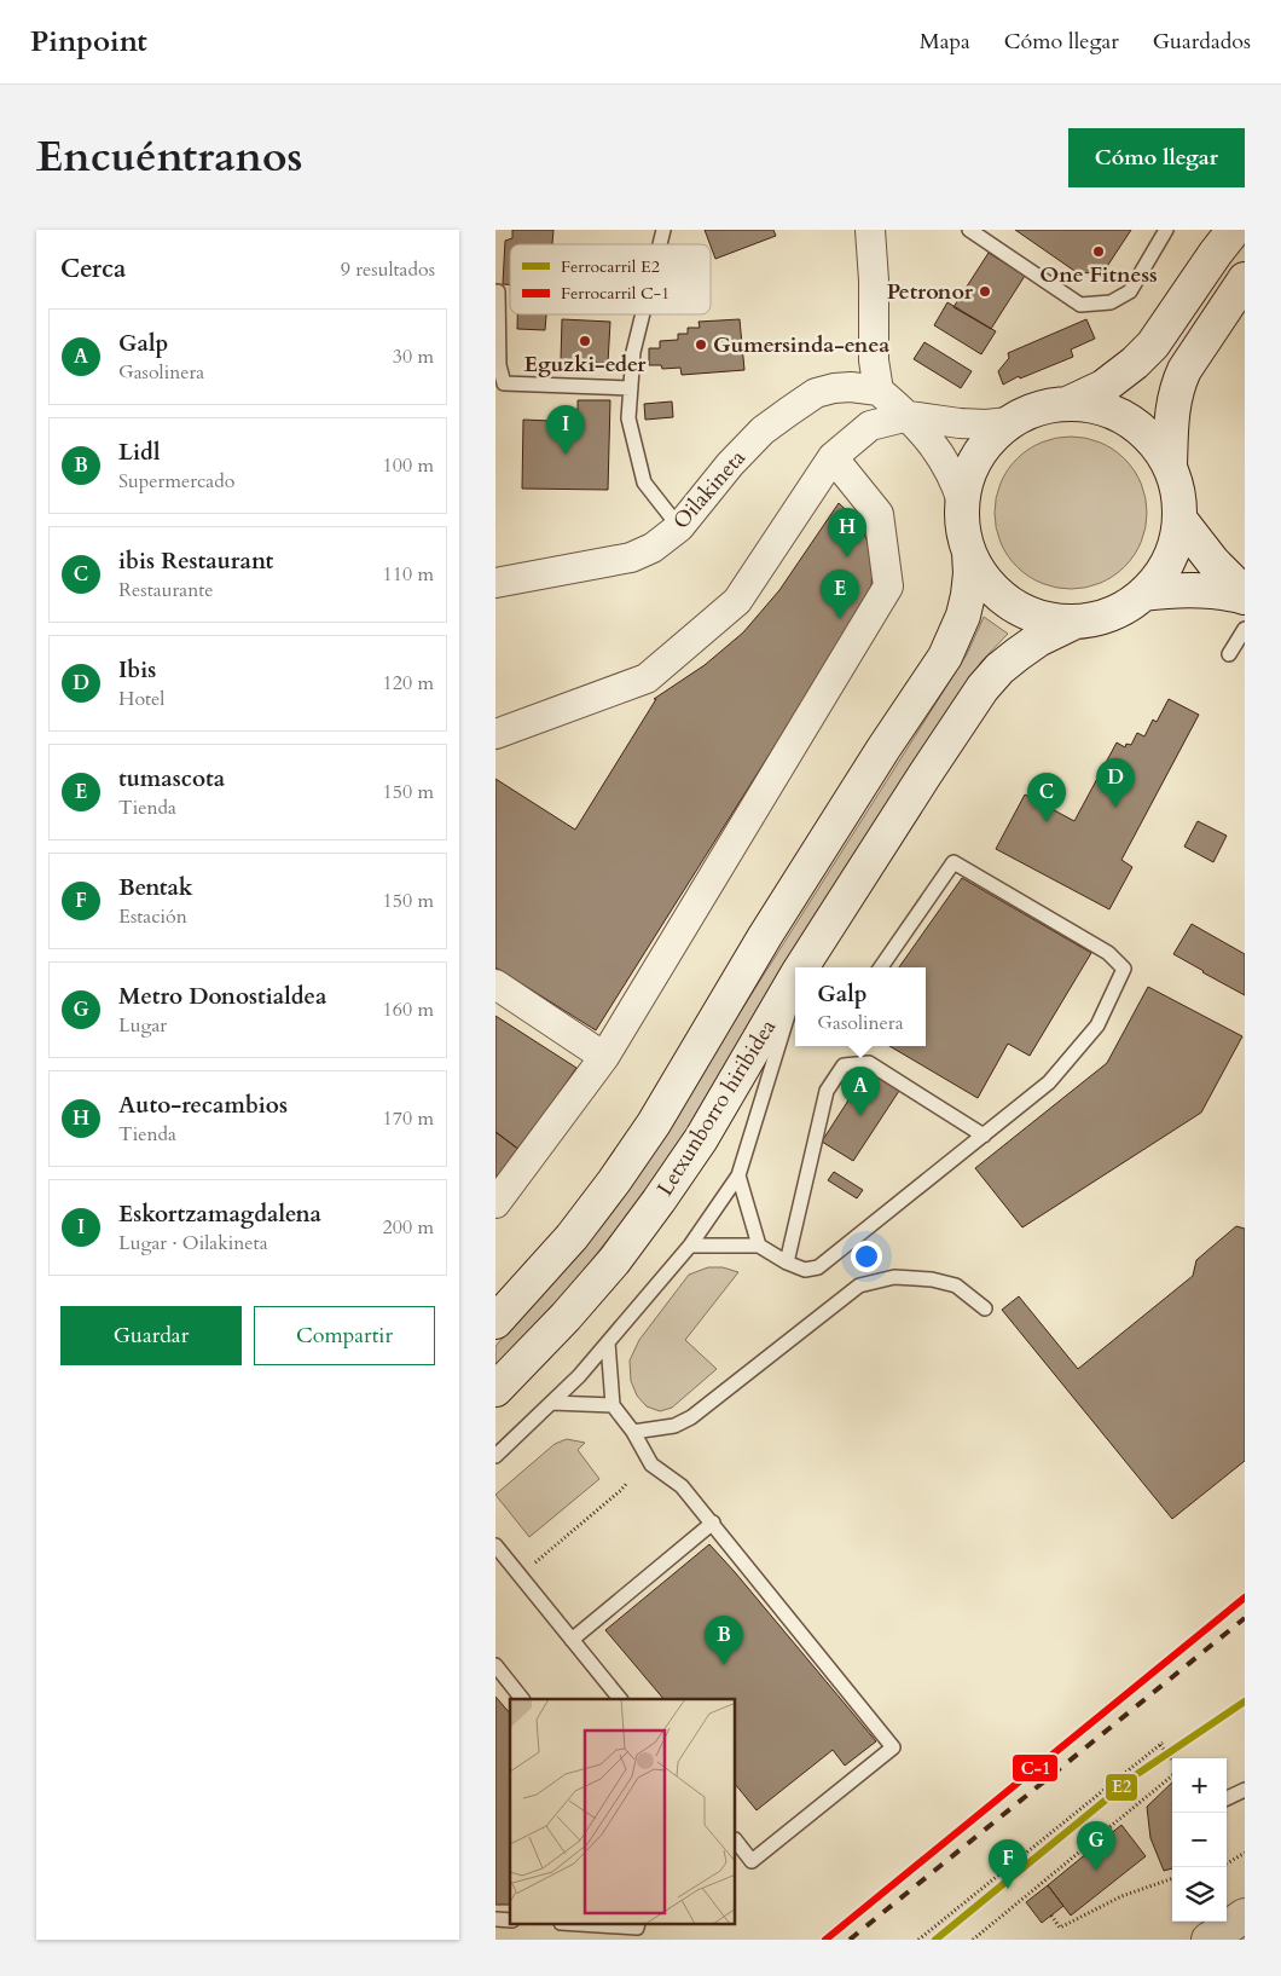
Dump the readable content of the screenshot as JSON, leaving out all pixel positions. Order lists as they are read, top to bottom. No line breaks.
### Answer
{"streets":{"main road":["Letxunborro hiribidea"],"street":["Oilakineta"]},"places":["One Fitness","Petronor","Eguzki-eder","Gumersinda-enea"],"lines":["rail line C-1","rail line E2"],"legend":["Ferrocarril E2","Ferrocarril C-1"],"page":{"header":"Pinpoint","nav":["Mapa","Cómo llegar","Guardados"],"title":"Encuéntranos","buttons":["Cómo llegar",["Guardar","Compartir"]],"heading":["Cerca","9 resultados"],"list":[{"mark":"A","name":"Galp","note":"Gasolinera","value":"30 m"},{"mark":"B","name":"Lidl","note":"Supermercado","value":"100 m"},{"mark":"C","name":"ibis Restaurant","note":"Restaurante","value":"110 m"},{"mark":"D","name":"Ibis","note":"Hotel","value":"120 m"},{"mark":"E","name":"tumascota","note":"Tienda","value":"150 m"},{"mark":"F","name":"Bentak","note":"Estación","value":"150 m"},{"mark":"G","name":"Metro Donostialdea","note":"Lugar","value":"160 m"},{"mark":"H","name":"Auto-recambios","note":"Tienda","value":"170 m"},{"mark":"I","name":"Eskortzamagdalena","note":"Lugar · Oilakineta","value":"200 m"}],"pins":["I","H","E","D","C","A","B","G","F"],"popup":["Galp","Gasolinera"],"map_buttons":["+","−"]}}
